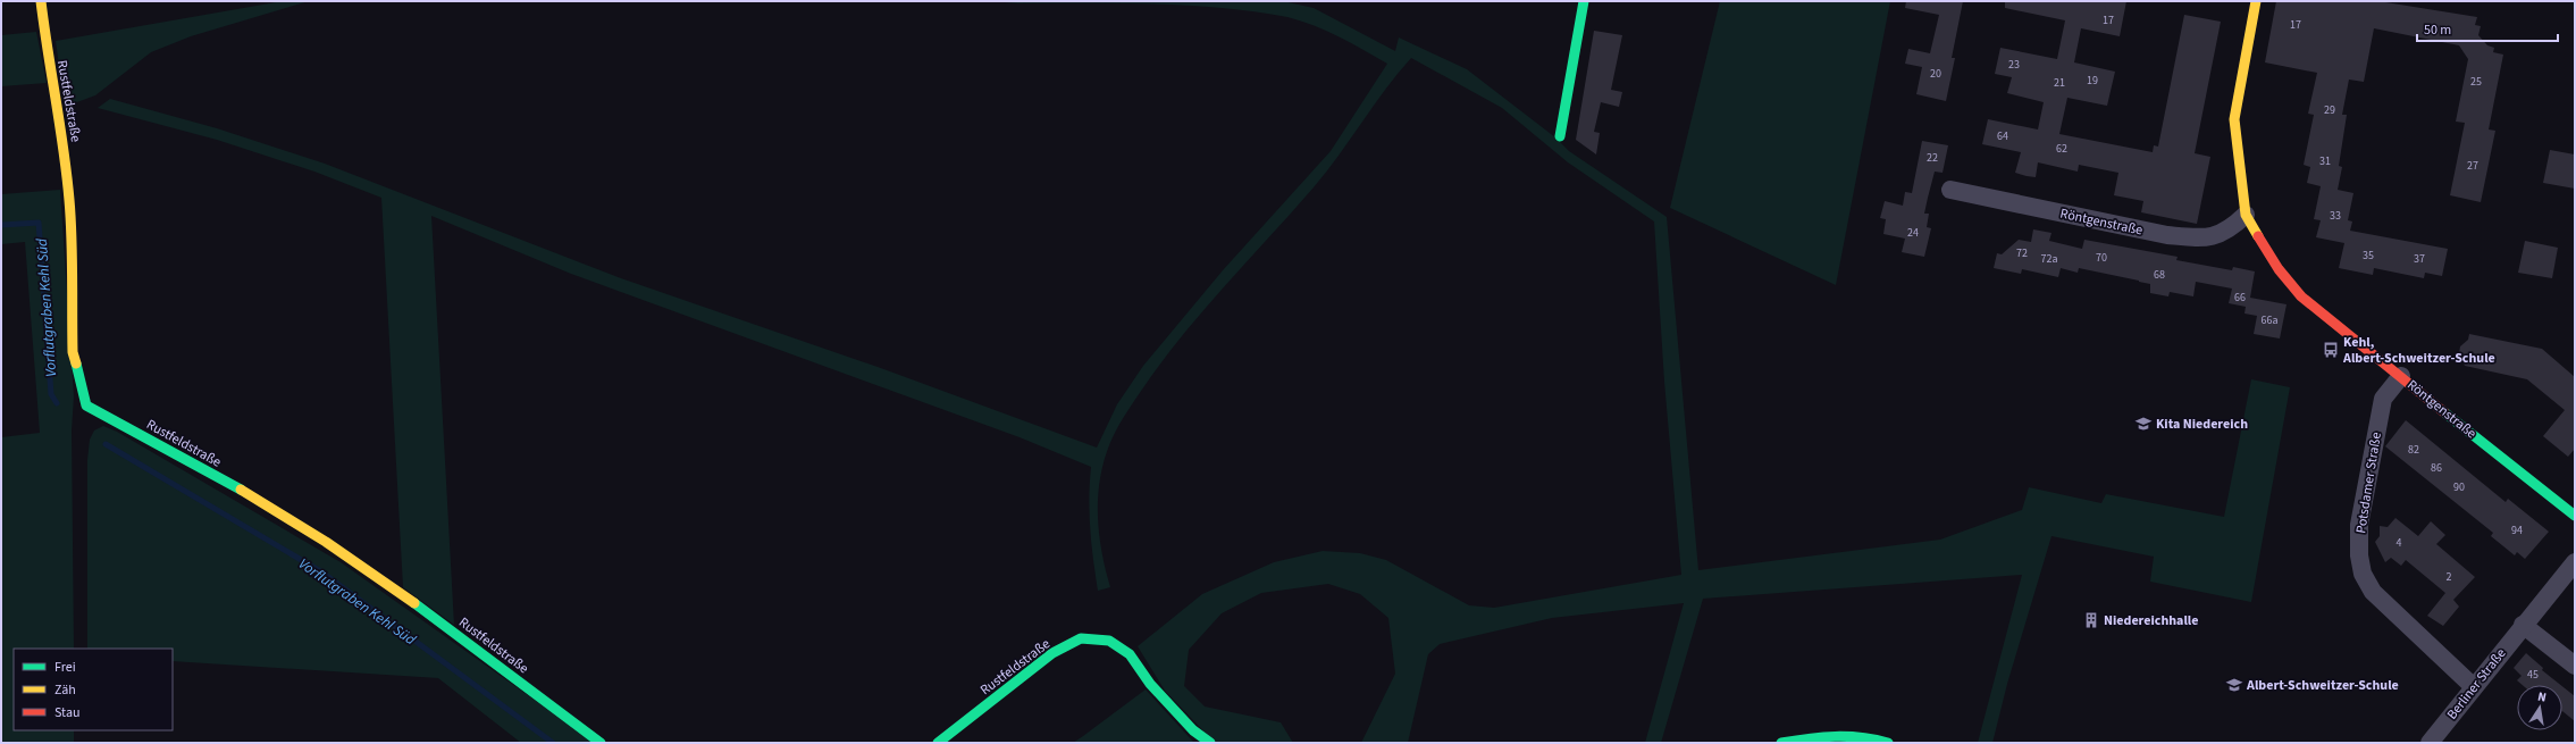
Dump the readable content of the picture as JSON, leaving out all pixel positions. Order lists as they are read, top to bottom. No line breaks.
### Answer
{"streets":{"street":["Rustfeldstraße","Röntgenstraße","Potsdamer Straße","Berliner Straße"]},"crossings":[["Röntgenstraße","Potsdamer Straße"],["Potsdamer Straße","Berliner Straße"]],"water":["Vorflutgraben Kehl Süd"],"places":{"bus stop":["Kehl, Albert-Schweitzer-Schule"],"school or university":["Kita Niedereich","Albert-Schweitzer-Schule"],"building":["Niedereichhalle"]},"house_numbers":["17","17","23","20","19","25","21","29","64","62","22","31","27","33","24","72","35","70","72a","37","68","66","66a","82","86","90","94","4","2","45"],"legend":["Frei","Zäh","Stau"],"scale_bar":"50 m","north":"top"}
